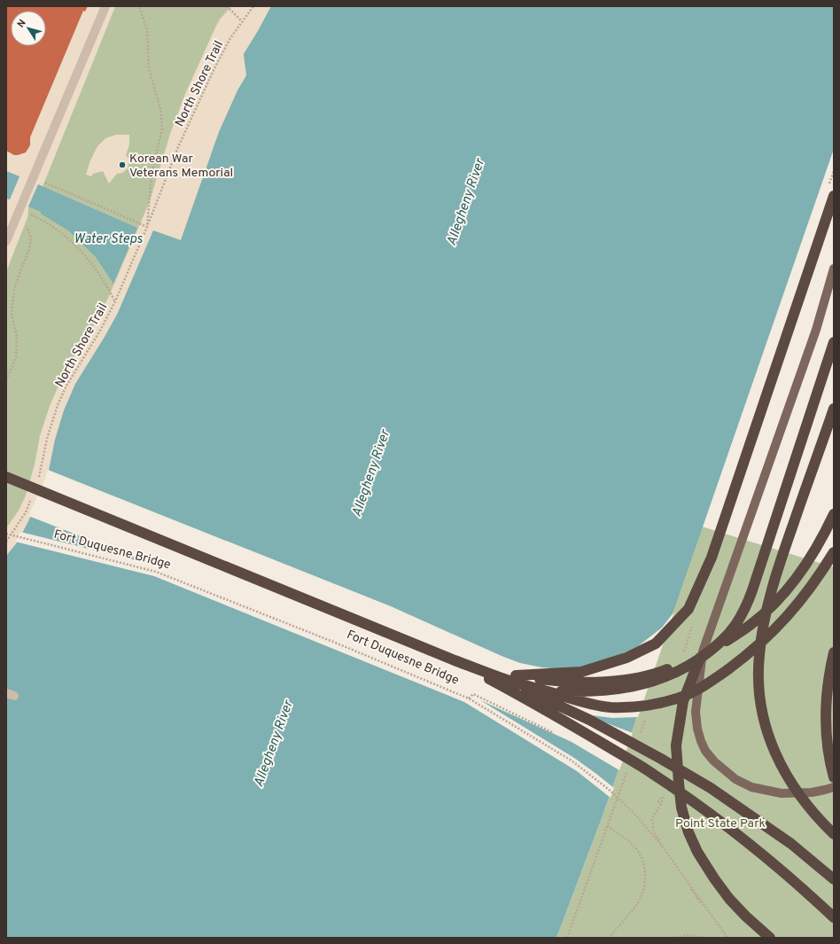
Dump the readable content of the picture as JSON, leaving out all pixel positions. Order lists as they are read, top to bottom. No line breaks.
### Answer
{"streets":{"highway":["Fort Duquesne Bridge"],"path":["North Shore Trail"]},"water":["Allegheny River","Water Steps"],"parks":["Point State Park"],"places":["Korean War Veterans Memorial"],"north":"top left"}
